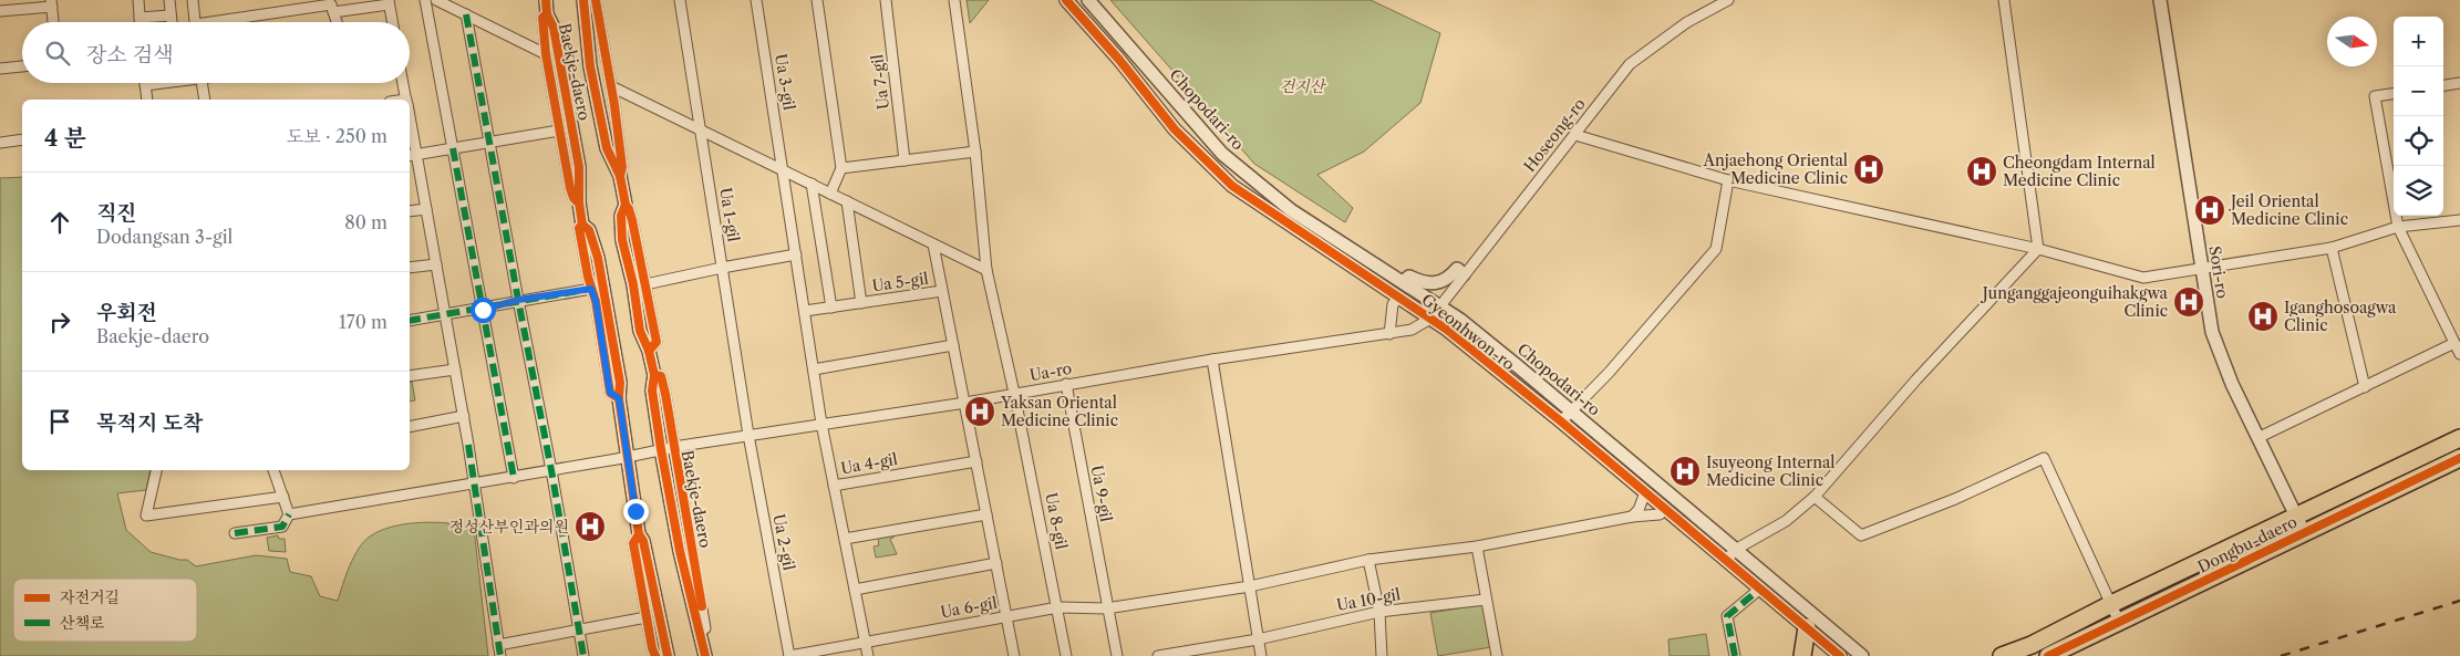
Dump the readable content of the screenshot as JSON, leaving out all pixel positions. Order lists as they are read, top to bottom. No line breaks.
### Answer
{"streets":{"main road":["Dongbu-daero"],"street":["Baekje-daero","Ua 3-gil","Ua 7-gil","Chopodari-ro","Hoseong-ro","Ua 1-gil","Sori-ro","Ua 5-gil","Gyeonhwon-ro","Ua-ro","Ua 4-gil","Ua 9-gil","Ua 8-gil","Ua 2-gil","Ua 10-gil","Ua 6-gil"]},"crossings":[["Baekje-daero","Ua-ro"],["Ua 3-gil","Ua-ro"],["Ua 3-gil","Ua 4-gil"],["Chopodari-ro","Hoseong-ro"],["Chopodari-ro","Gyeonhwon-ro"],["Hoseong-ro","Gyeonhwon-ro"],["Hoseong-ro","Ua-ro"],["Ua 1-gil","Ua-ro"],["Ua 1-gil","Ua 2-gil"],["Sori-ro","Dongbu-daero"],["Ua 5-gil","Ua-ro"],["Ua 5-gil","Ua 6-gil"],["Gyeonhwon-ro","Ua-ro"],["Ua-ro","Ua 4-gil"],["Ua-ro","Ua 9-gil"],["Ua-ro","Ua 8-gil"],["Ua-ro","Ua 2-gil"],["Ua-ro","Ua 6-gil"],["Ua 4-gil","Ua 6-gil"]],"parks":["건지산"],"places":{"hospital":["Anjaehong Oriental Medicine Clinic","Cheongdam Internal Medicine Clinic","Jeil Oriental Medicine Clinic","Junganggajeonguihakgwa Clinic","Iganghosoagwa Clinic","Yaksan Oriental Medicine Clinic","Isuyeong Internal Medicine Clinic","정성산부인과의원"]},"legend":["자전거길","산책로"],"north":"right","page":{"map_buttons":["+","−"],"search":"장소 검색","heading":["4 분","도보 · 250 m"],"list":[["직진","Dodangsan 3-gil","80 m"],["우회전","Baekje-daero","170 m"],"목적지 도착"]}}
